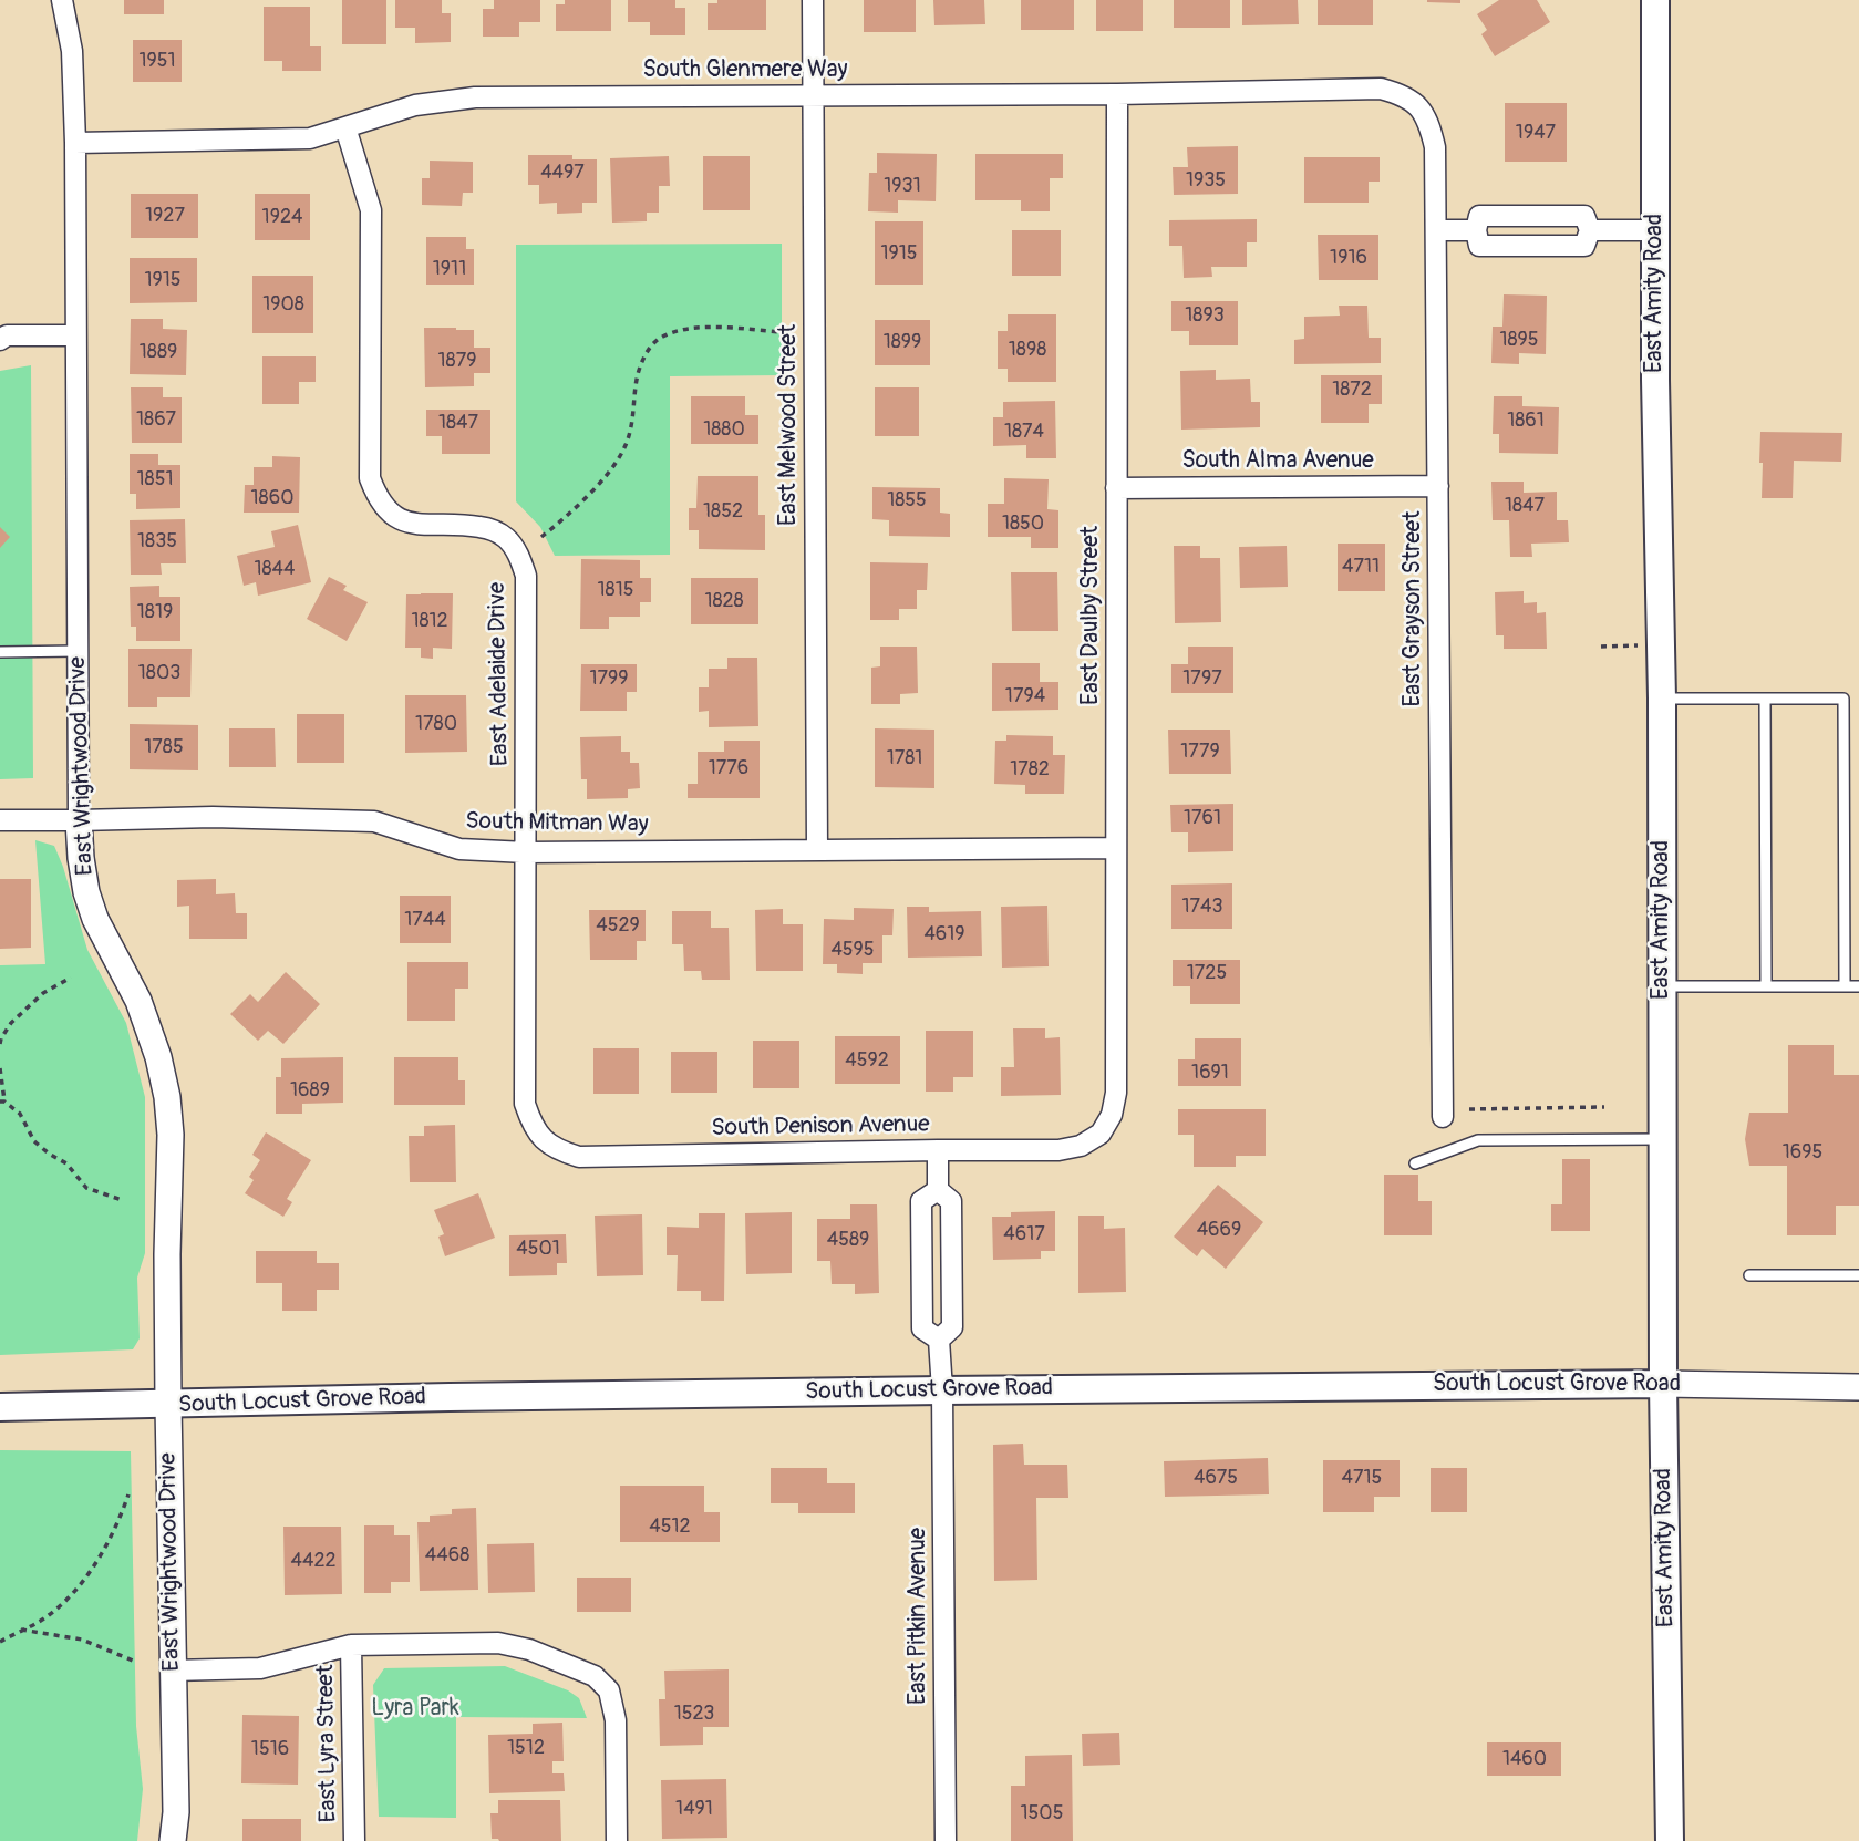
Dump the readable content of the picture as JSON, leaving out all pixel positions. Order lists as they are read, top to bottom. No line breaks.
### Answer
{"streets":{"main road":["East Amity Road","South Locust Grove Road"],"street":["South Glenmere Way","East Melwood Street","South Alma Avenue","East Grayson Street","East Daulby Street","East Adelaide Drive","East Wrightwood Drive","South Mitman Way","South Denison Avenue","East Pitkin Avenue","East Lyra Street"]},"crossings":[["South Glenmere Way","East Melwood Street"],["South Glenmere Way","East Grayson Street"],["South Glenmere Way","East Daulby Street"],["South Glenmere Way","East Adelaide Drive"],["South Glenmere Way","East Wrightwood Drive"],["East Amity Road","South Locust Grove Road"],["East Melwood Street","South Mitman Way"],["South Alma Avenue","East Grayson Street"],["South Alma Avenue","East Daulby Street"],["East Daulby Street","South Mitman Way"],["East Daulby Street","South Denison Avenue"],["East Adelaide Drive","South Mitman Way"],["East Adelaide Drive","South Denison Avenue"],["East Wrightwood Drive","South Mitman Way"],["East Wrightwood Drive","South Locust Grove Road"],["South Locust Grove Road","East Pitkin Avenue"]],"parks":["Lyra Park"],"house_numbers":["1951","1947","4497","1935","1931","1927","1924","1915","1916","1911","1915","1908","1893","1895","1899","1898","1889","1879","1872","1867","1861","1847","1880","1874","1851","1860","1855","1847","1852","1850","1835","4711","1844","1815","1828","1819","1812","1803","1799","1797","1794","1780","1785","1779","1781","1776","1782","1761","1743","1744","4529","4619","4595","1725","4592","1691","1689","1695","4669","4617","4589","4501","4675","4715","4512","4468","4422","1523","1512","1516","1460","1491","1505"]}
